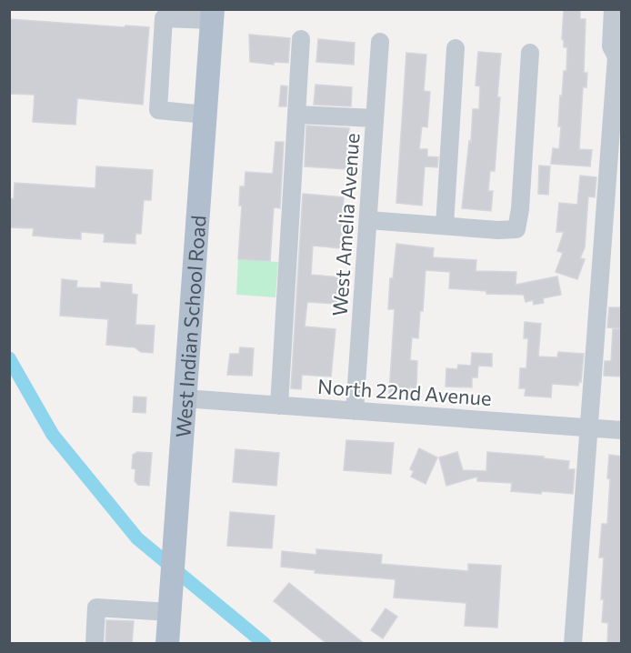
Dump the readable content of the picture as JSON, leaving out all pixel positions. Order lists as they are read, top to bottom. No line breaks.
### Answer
{"streets":{"main road":["West Indian School Road"],"street":["West Amelia Avenue","North 22nd Avenue"]},"crossings":[["West Amelia Avenue","North 22nd Avenue"],["West Indian School Road","North 22nd Avenue"]]}
